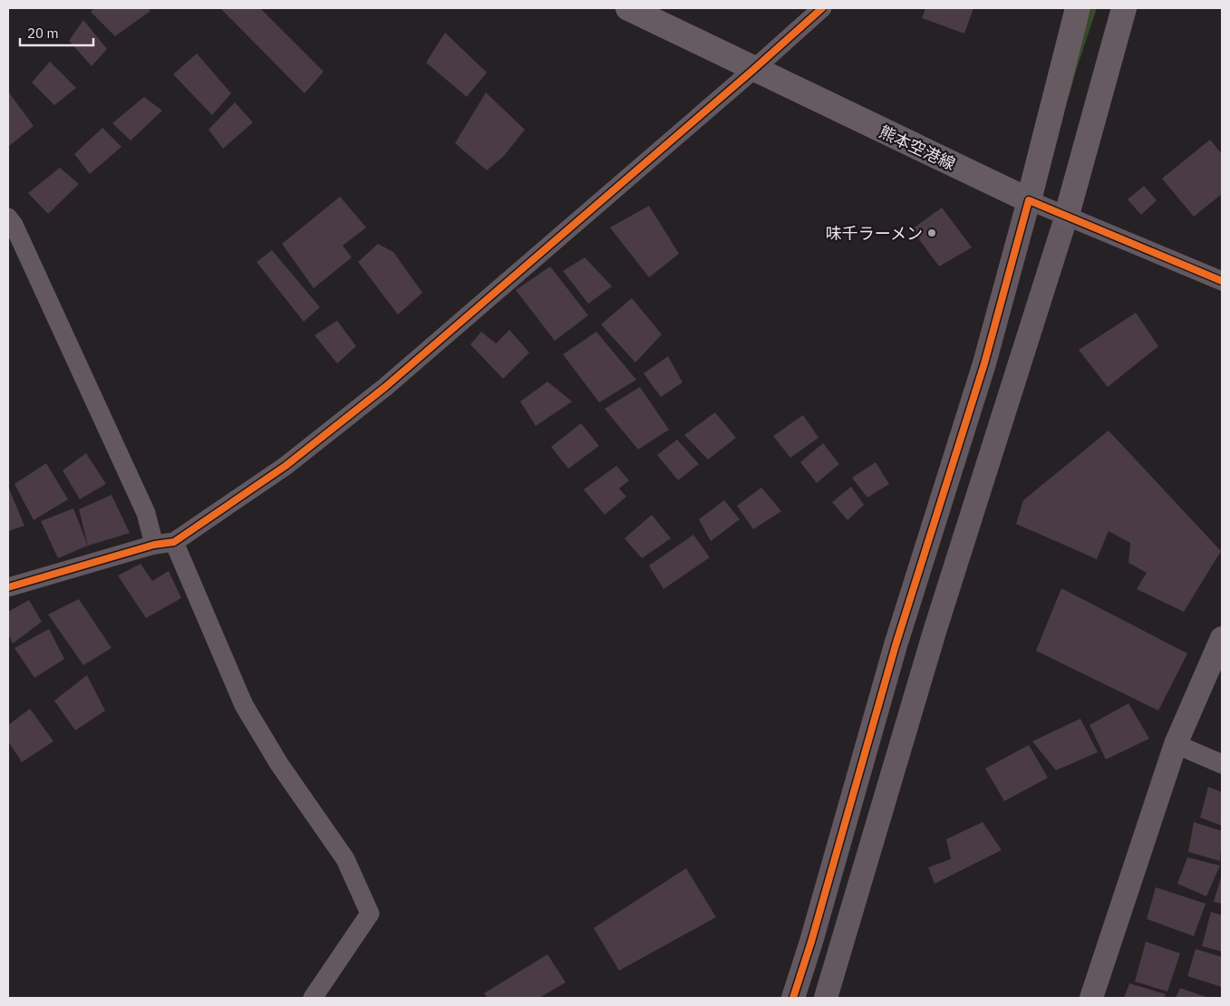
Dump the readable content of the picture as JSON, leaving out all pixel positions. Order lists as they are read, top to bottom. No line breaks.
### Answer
{"streets":{"main road":["熊本空港線"]},"places":["味千ラーメン"],"scale_bar":"20 m"}
